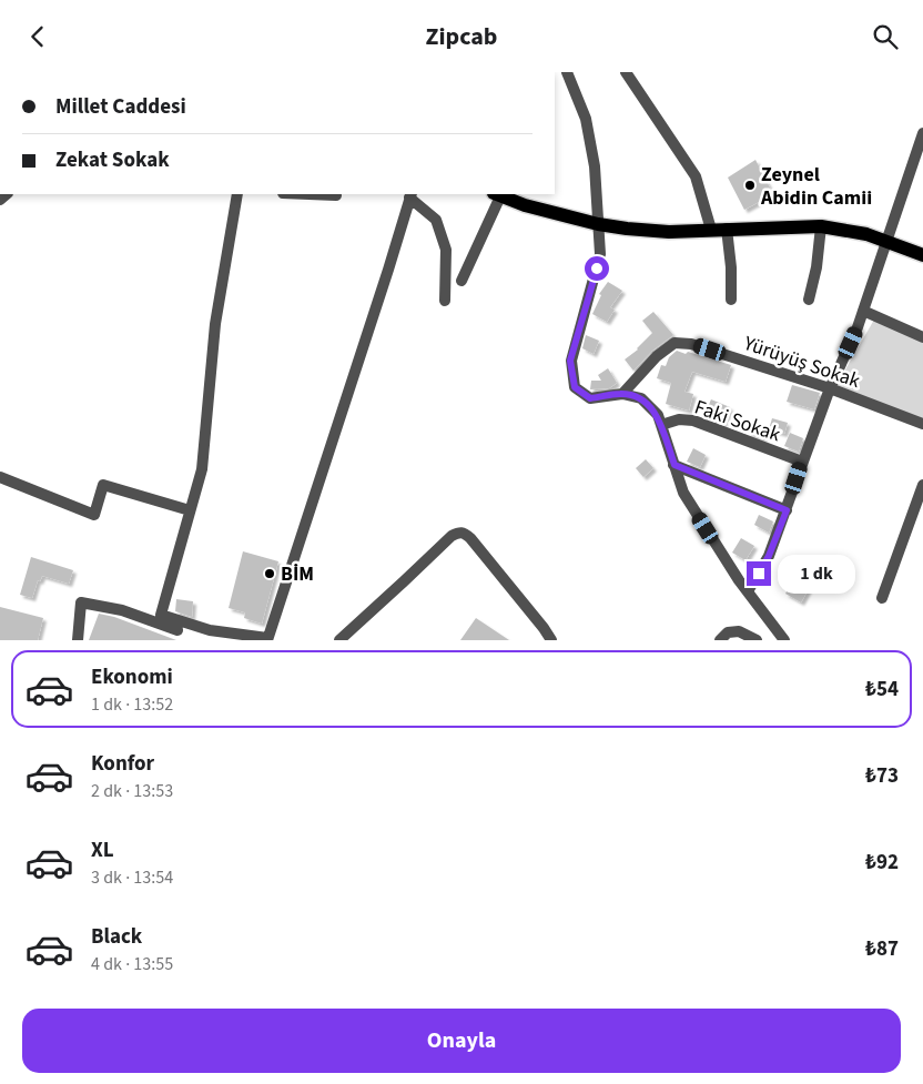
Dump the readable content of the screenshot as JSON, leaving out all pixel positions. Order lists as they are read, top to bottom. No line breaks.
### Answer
{"streets":{"street":["Yürüyüş Sokak","Faki Sokak"]},"places":["Zeynel Abidin Camii","BİM"],"page":{"header":"Zipcab","banner":["Millet Caddesi","Zekat Sokak"],"bubble":"1 dk","list":[{"name":"Ekonomi","note":"1 dk · 13:52","value":"₺54"},{"name":"Konfor","note":"2 dk · 13:53","value":"₺73"},{"name":"XL","note":"3 dk · 13:54","value":"₺92"},{"name":"Black","note":"4 dk · 13:55","value":"₺87"}],"buttons":"Onayla"}}
